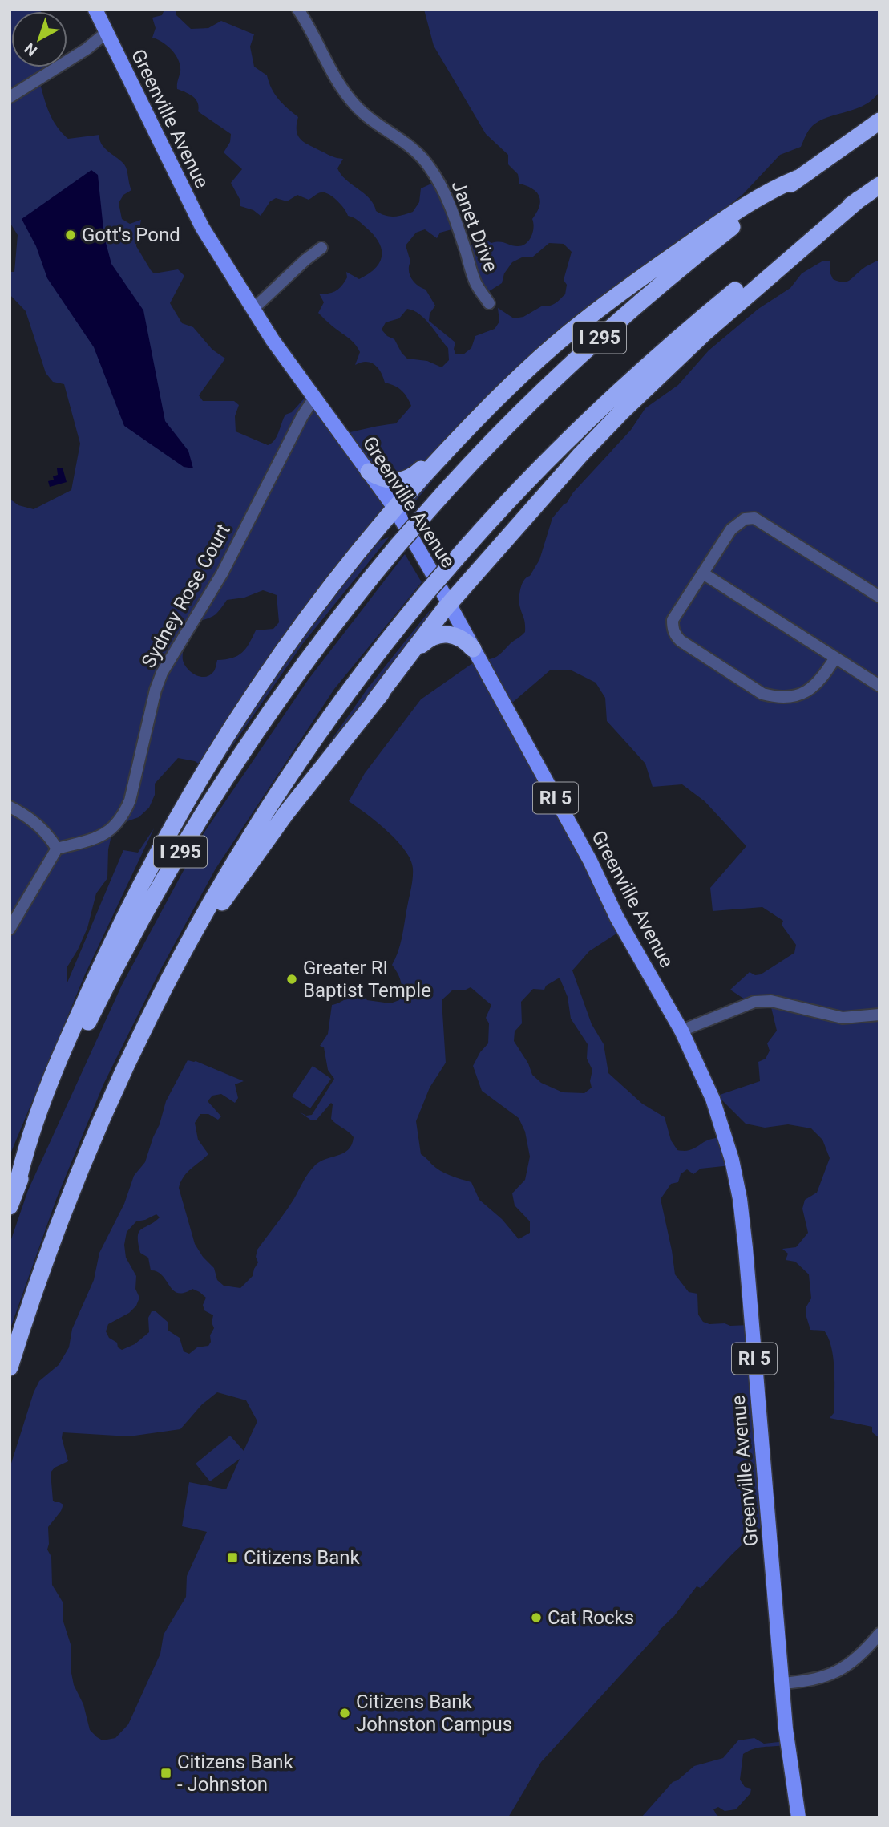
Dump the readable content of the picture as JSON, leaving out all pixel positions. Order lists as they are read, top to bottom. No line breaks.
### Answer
{"streets":{"highway":["I 295"],"main road":["Greenville Avenue","RI 5"],"street":["Janet Drive","Sydney Rose Court"]},"crossings":[["Greenville Avenue","Sydney Rose Court"]],"places":{"other":["Gott's Pond","Greater RI Baptist Temple","Cat Rocks","Citizens Bank Johnston Campus"],"transit":["Citizens Bank","Citizens Bank - Johnston"]},"north":"bottom left"}
